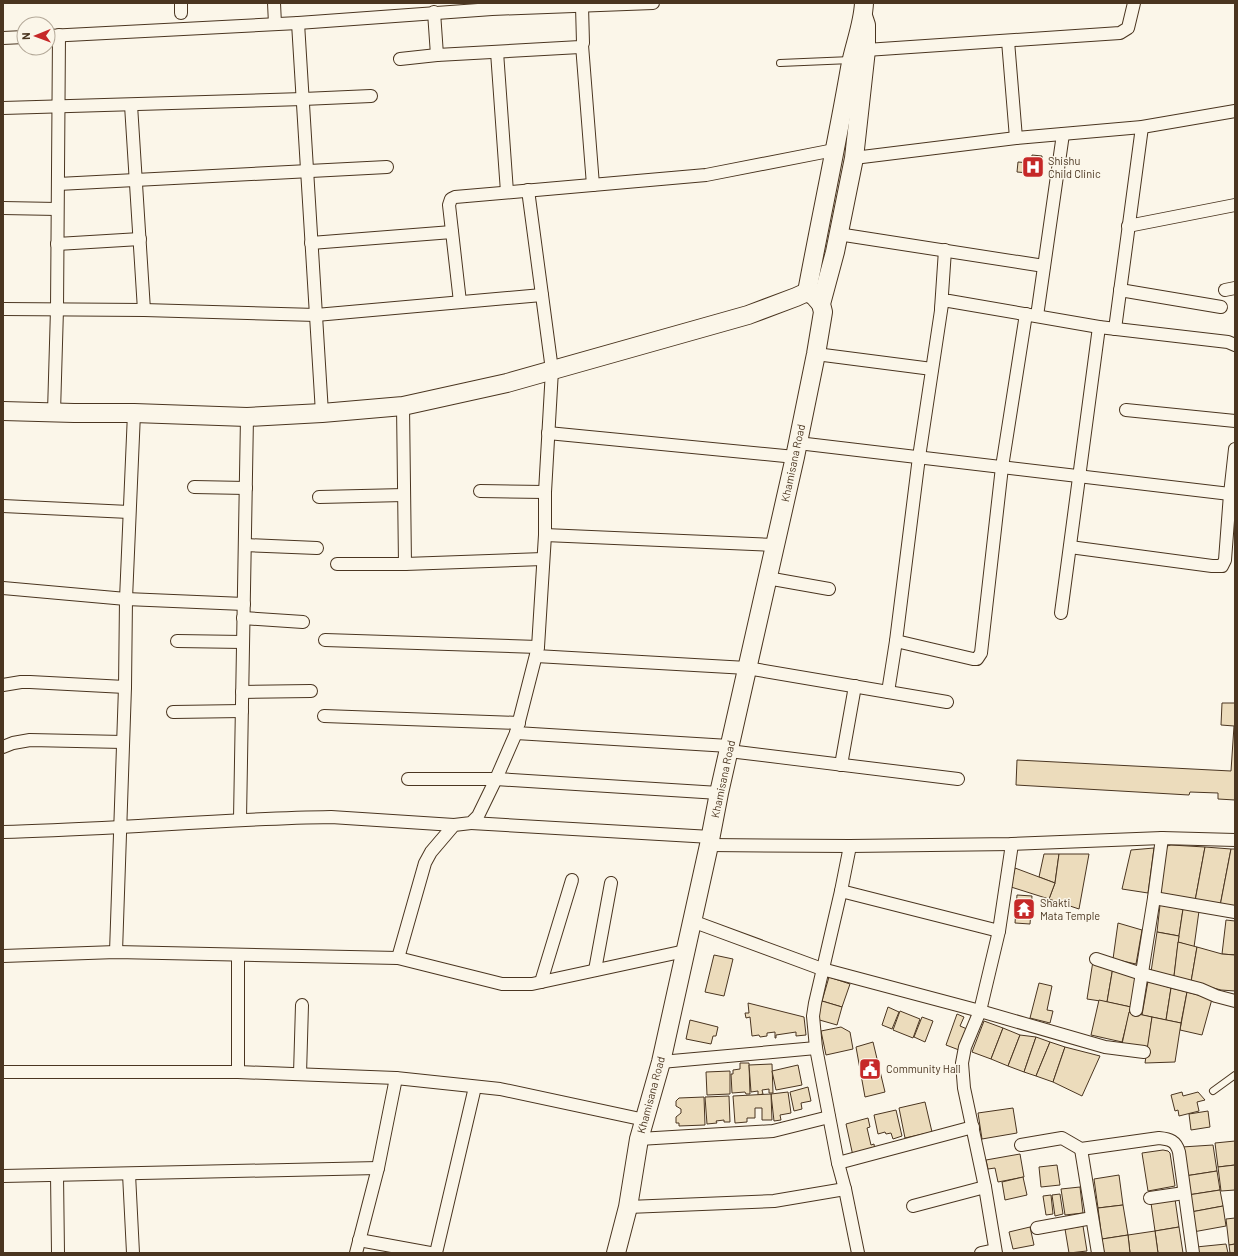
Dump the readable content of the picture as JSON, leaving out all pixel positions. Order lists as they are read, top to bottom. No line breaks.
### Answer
{"streets":{"street":["Khamisana Road"]},"places":{"hospital":["Shishu Child Clinic"],"temple":["Shakti Mata Temple"],"public building":["Community Hall"]},"north":"left"}
